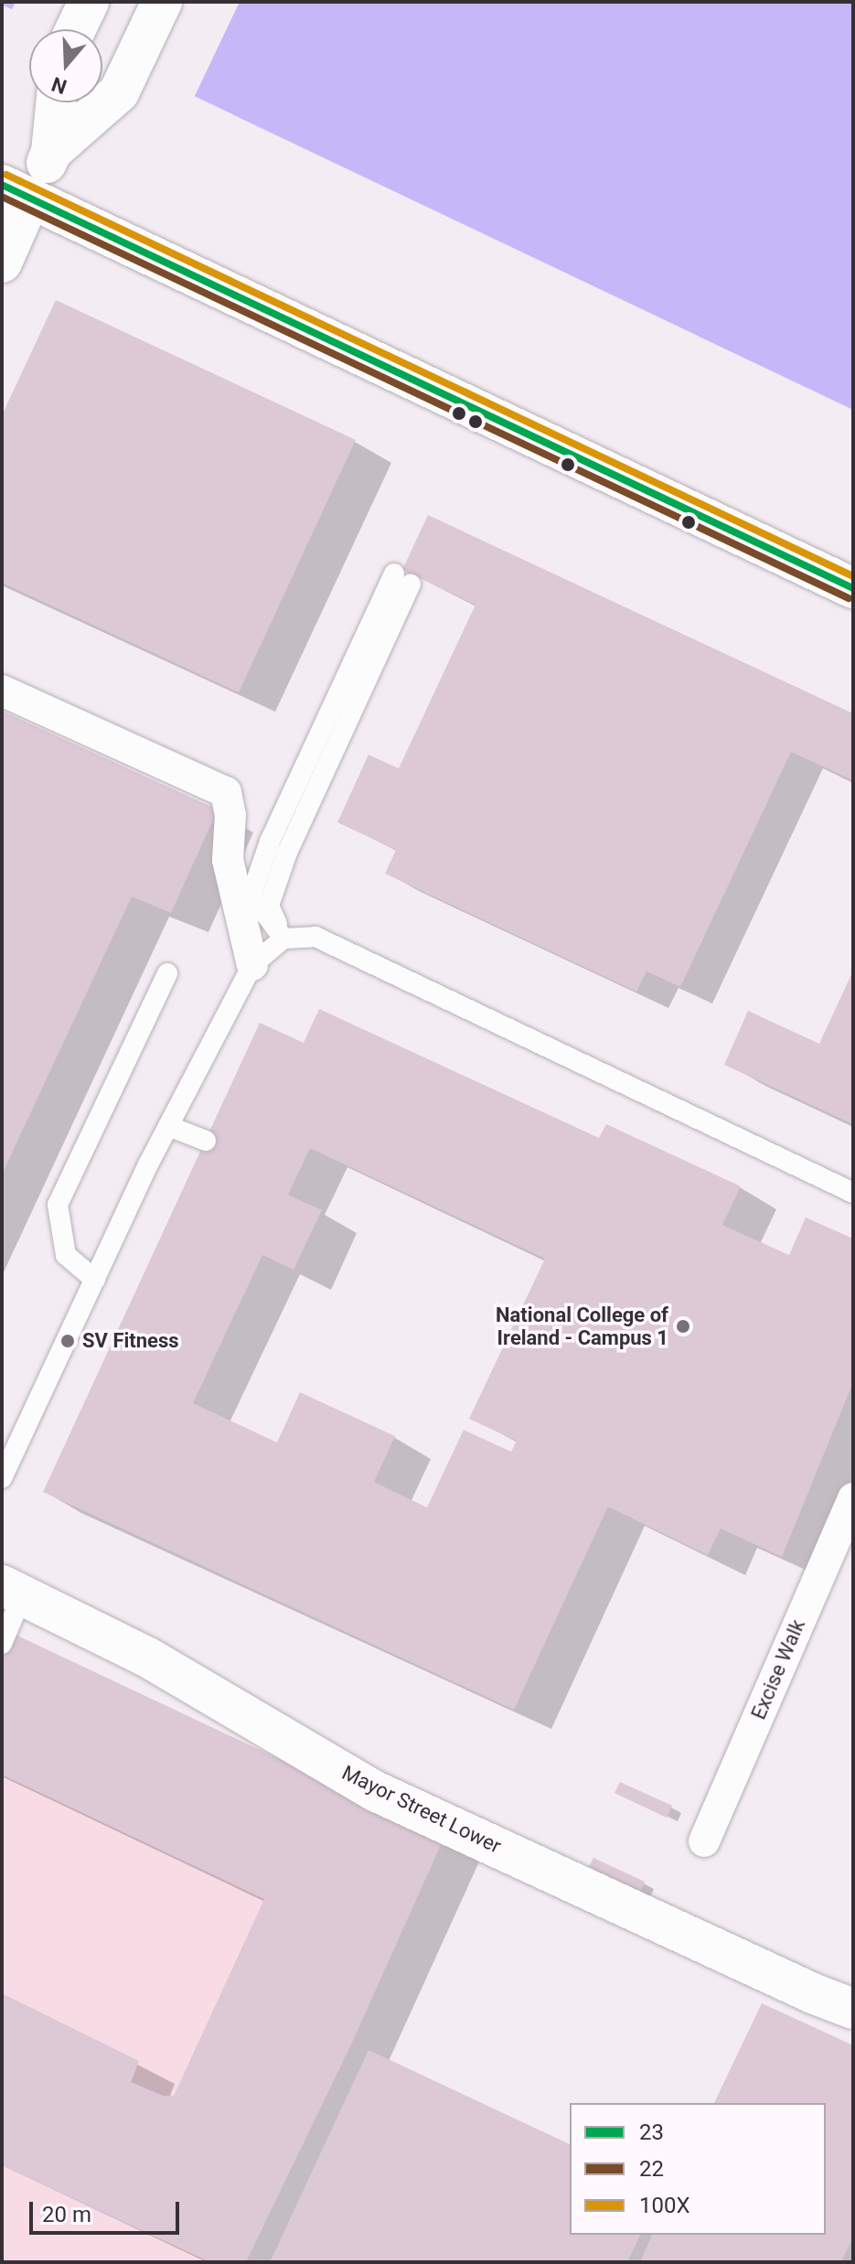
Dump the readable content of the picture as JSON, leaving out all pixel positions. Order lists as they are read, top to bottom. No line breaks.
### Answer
{"streets":{"main road":["Mayor Street Lower"],"street":["Excise Walk"]},"places":["National College of Ireland - Campus 1","SV Fitness"],"lines":["transit line 100X","transit line 23","transit line 22"],"legend":["23","22","100X"],"scale_bar":"20 m","north":"bottom"}
